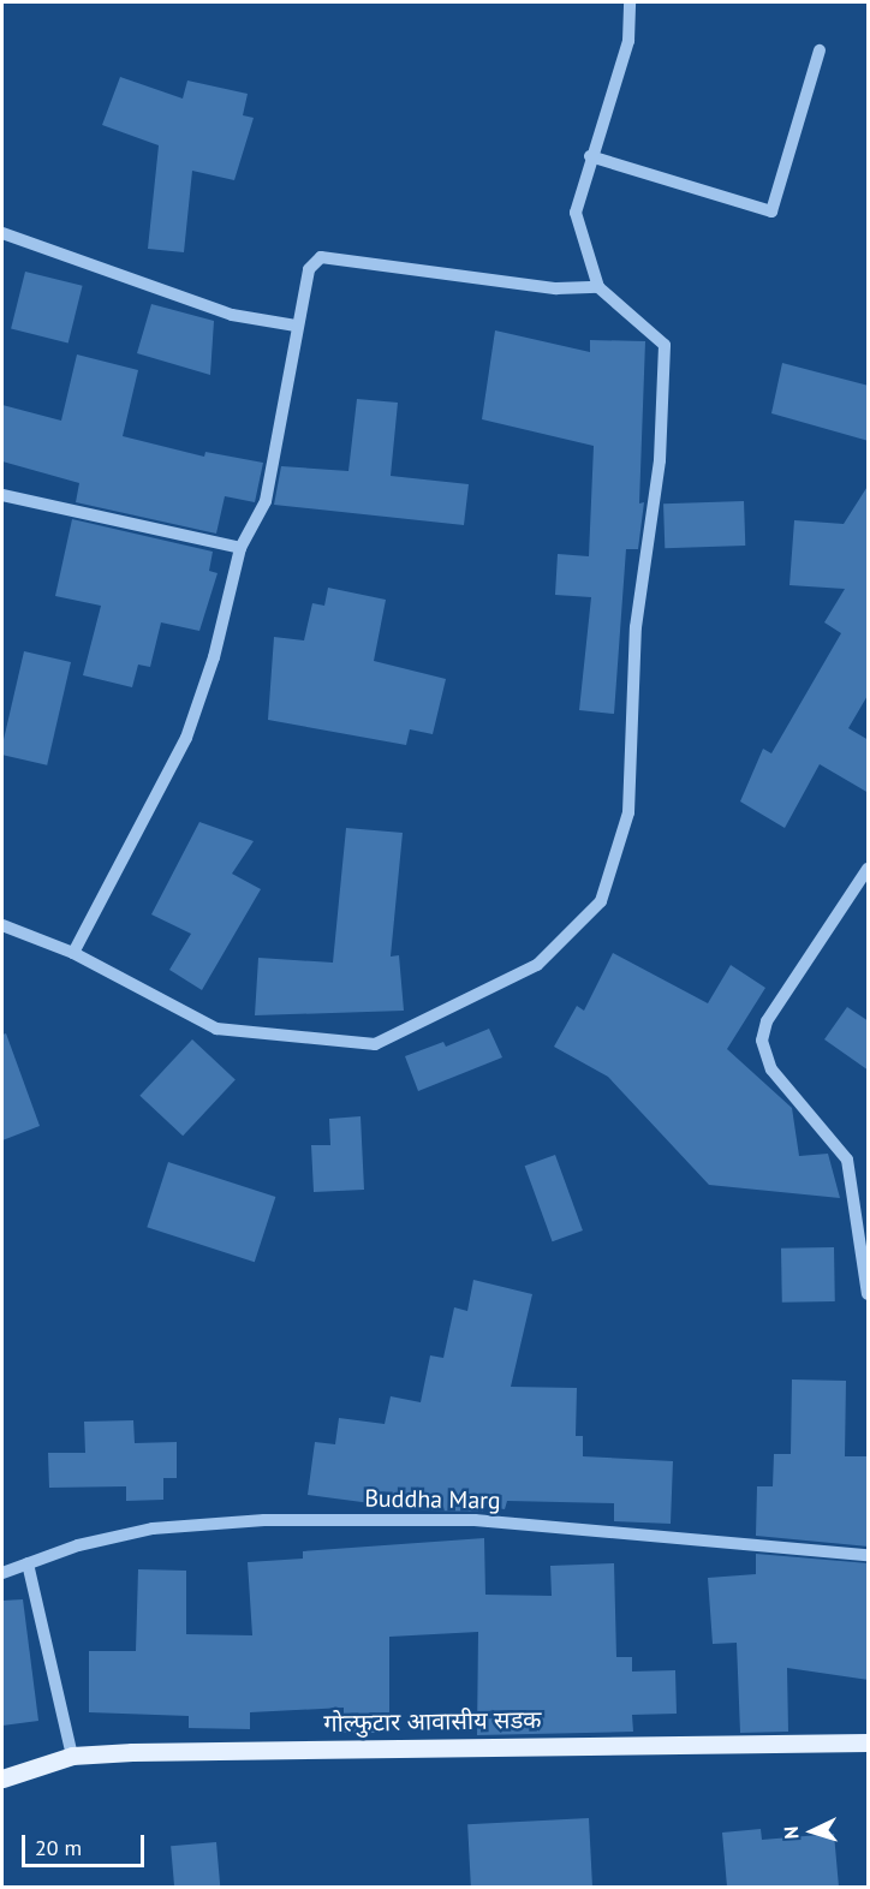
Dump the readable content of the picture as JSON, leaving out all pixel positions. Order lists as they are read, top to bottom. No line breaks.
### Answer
{"streets":{"main road":["गोल्फुटार आवासीय सडक"],"street":["Buddha Marg"]},"scale_bar":"20 m","north":"left"}
